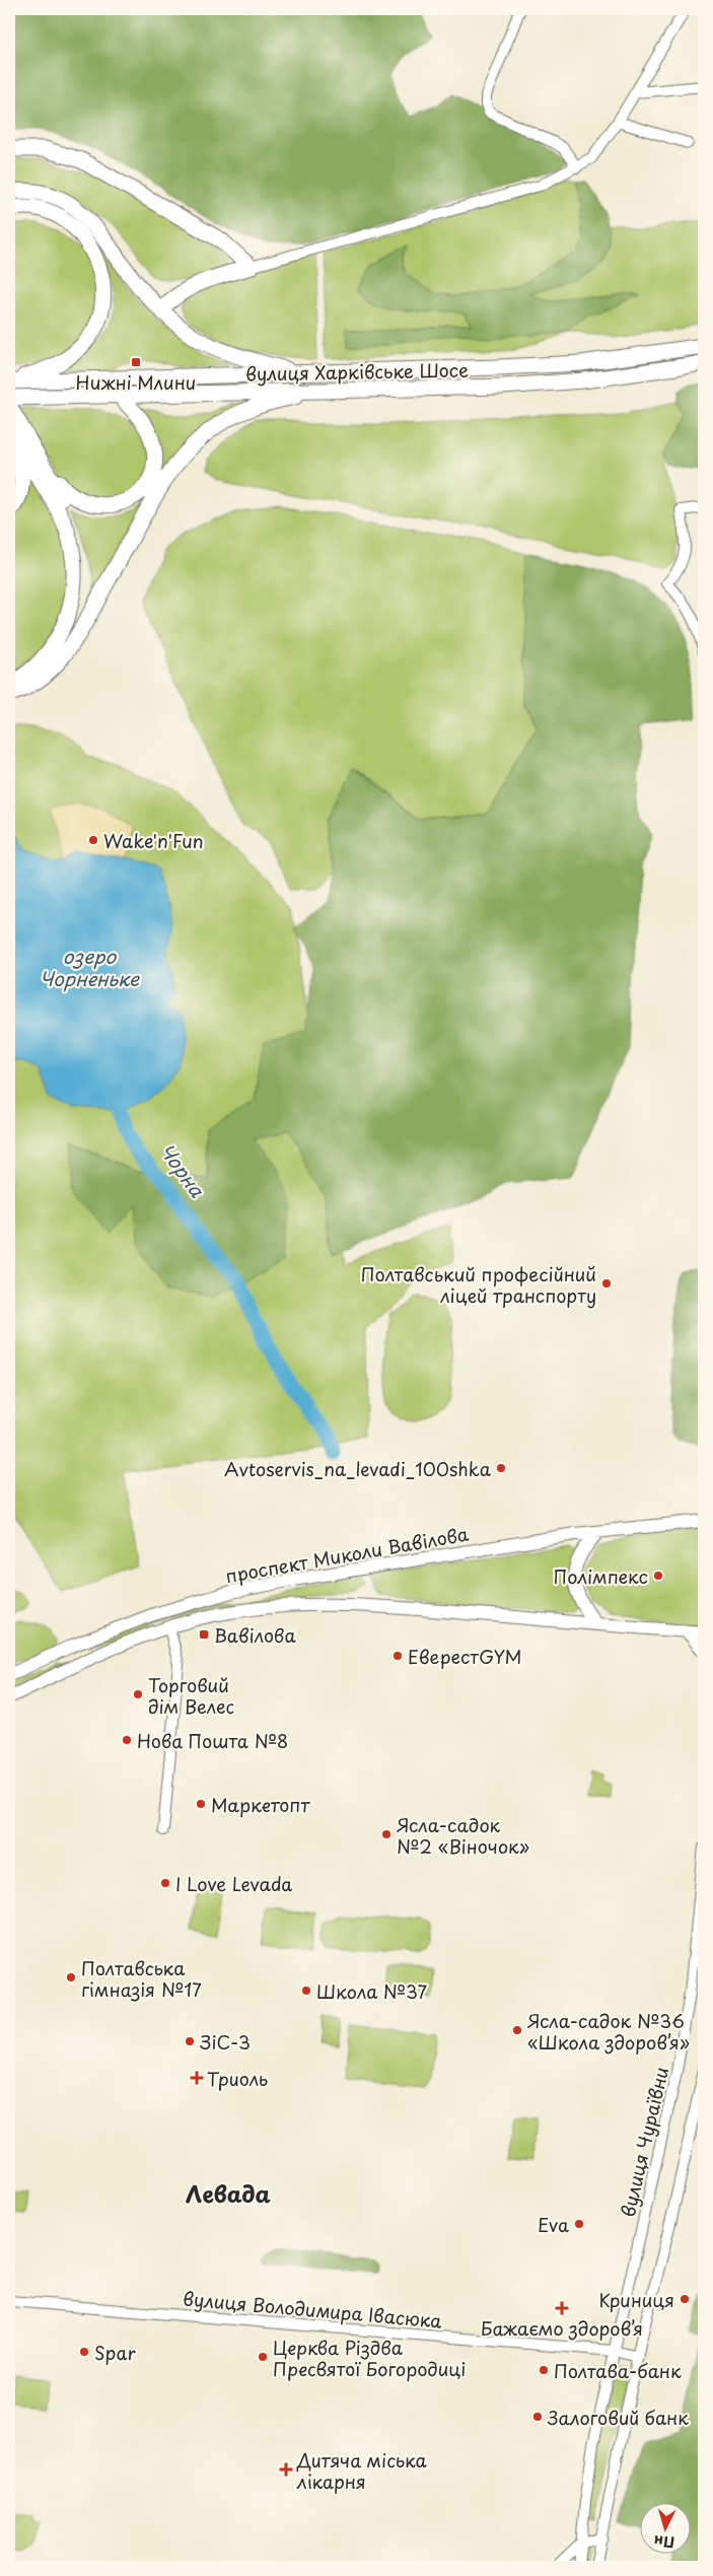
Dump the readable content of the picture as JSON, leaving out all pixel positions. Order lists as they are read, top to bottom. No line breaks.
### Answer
{"streets":{"highway":["вулиця Харківське Шосе"],"main road":["проспект Миколи Вавілова"],"street":["вулиця Чураївни","вулиця Володимира Івасюка"]},"crossings":[["вулиця Чураївни","вулиця Володимира Івасюка"]],"districts":["Левада"],"water":["озеро Чорненьке","Чорна"],"places":{"transit":["Нижні Млини","Вавілова"],"other":["Wake'n'Fun","Полтавський професійний ліцей транспорту","Avtoservis_na_levadi_100shka","Полімпекс","ЕверестGYM","Торговий дім Велес","Нова Пошта №8","Маркетопт","Ясла-садок №2 «Віночок»","I Love Levada","Полтавська гімназія №17","Школа №37","Ясла-садок №36 «Школа здоров’я»","ЗіС-3","Eva","Криниця","Spar","Церква Різдва Пресвятої Богородиці","Полтава-банк","Залоговий банк"],"health":["Триоль","Бажаємо здоровʼя","Дитяча міська лікарня"]},"north":"bottom"}
